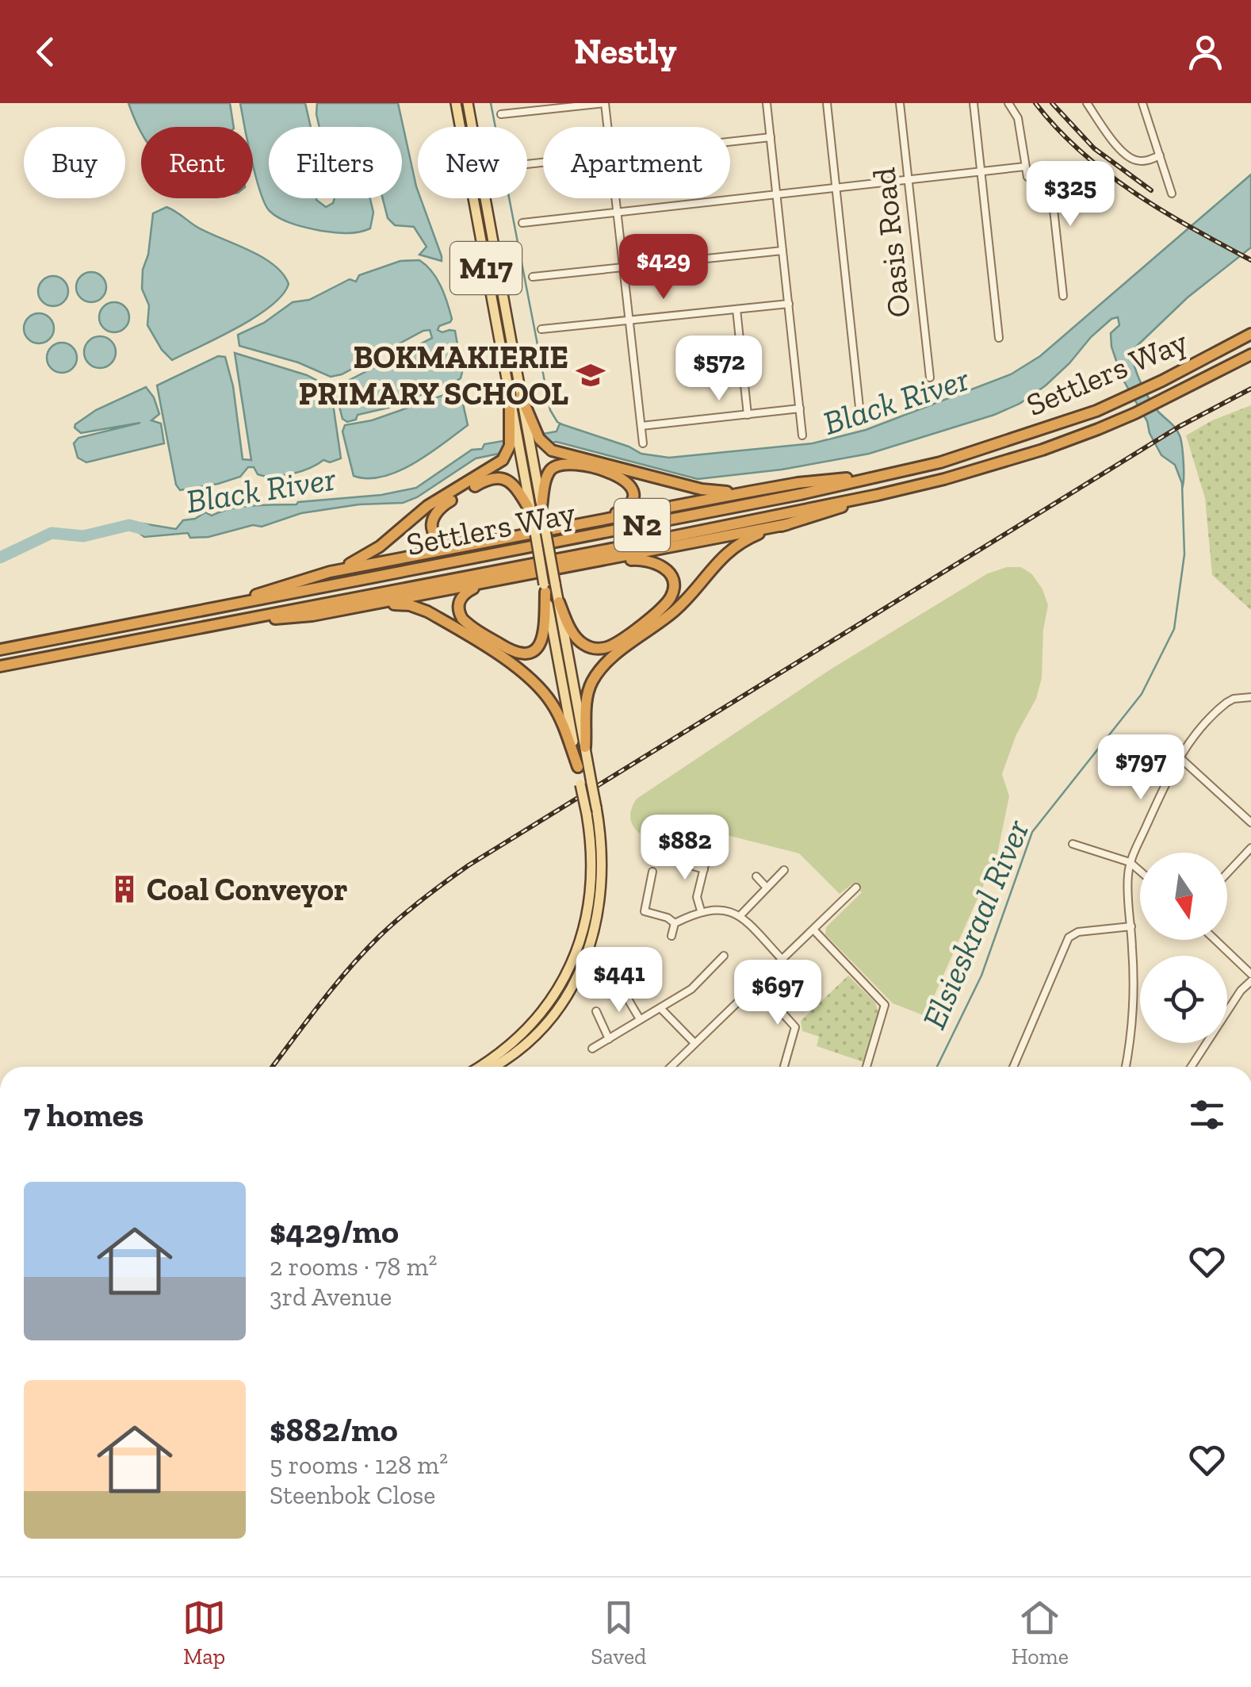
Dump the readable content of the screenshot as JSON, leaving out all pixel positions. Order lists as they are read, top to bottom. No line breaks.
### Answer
{"streets":{"highway":["Settlers Way","N2"],"main road":["M17"],"street":["Oasis Road"]},"water":["Black River","Elsieskraal River"],"places":{"school or university":["BOKMAKIERIE PRIMARY SCHOOL"],"building":["Coal Conveyor"]},"north":"bottom","page":{"header":"Nestly","chip":["Buy","Rent","Filters","New","Apartment"],"price":["$325","$429","$572","$797","$882","$441","$697"],"heading":"7 homes","list":[{"name":"$429/mo","note":"2 rooms · 78 m² · 3rd Avenue"},{"name":"$882/mo","note":"5 rooms · 128 m² · Steenbok Close"}],"tabs":["Map","Saved","Home"]}}
